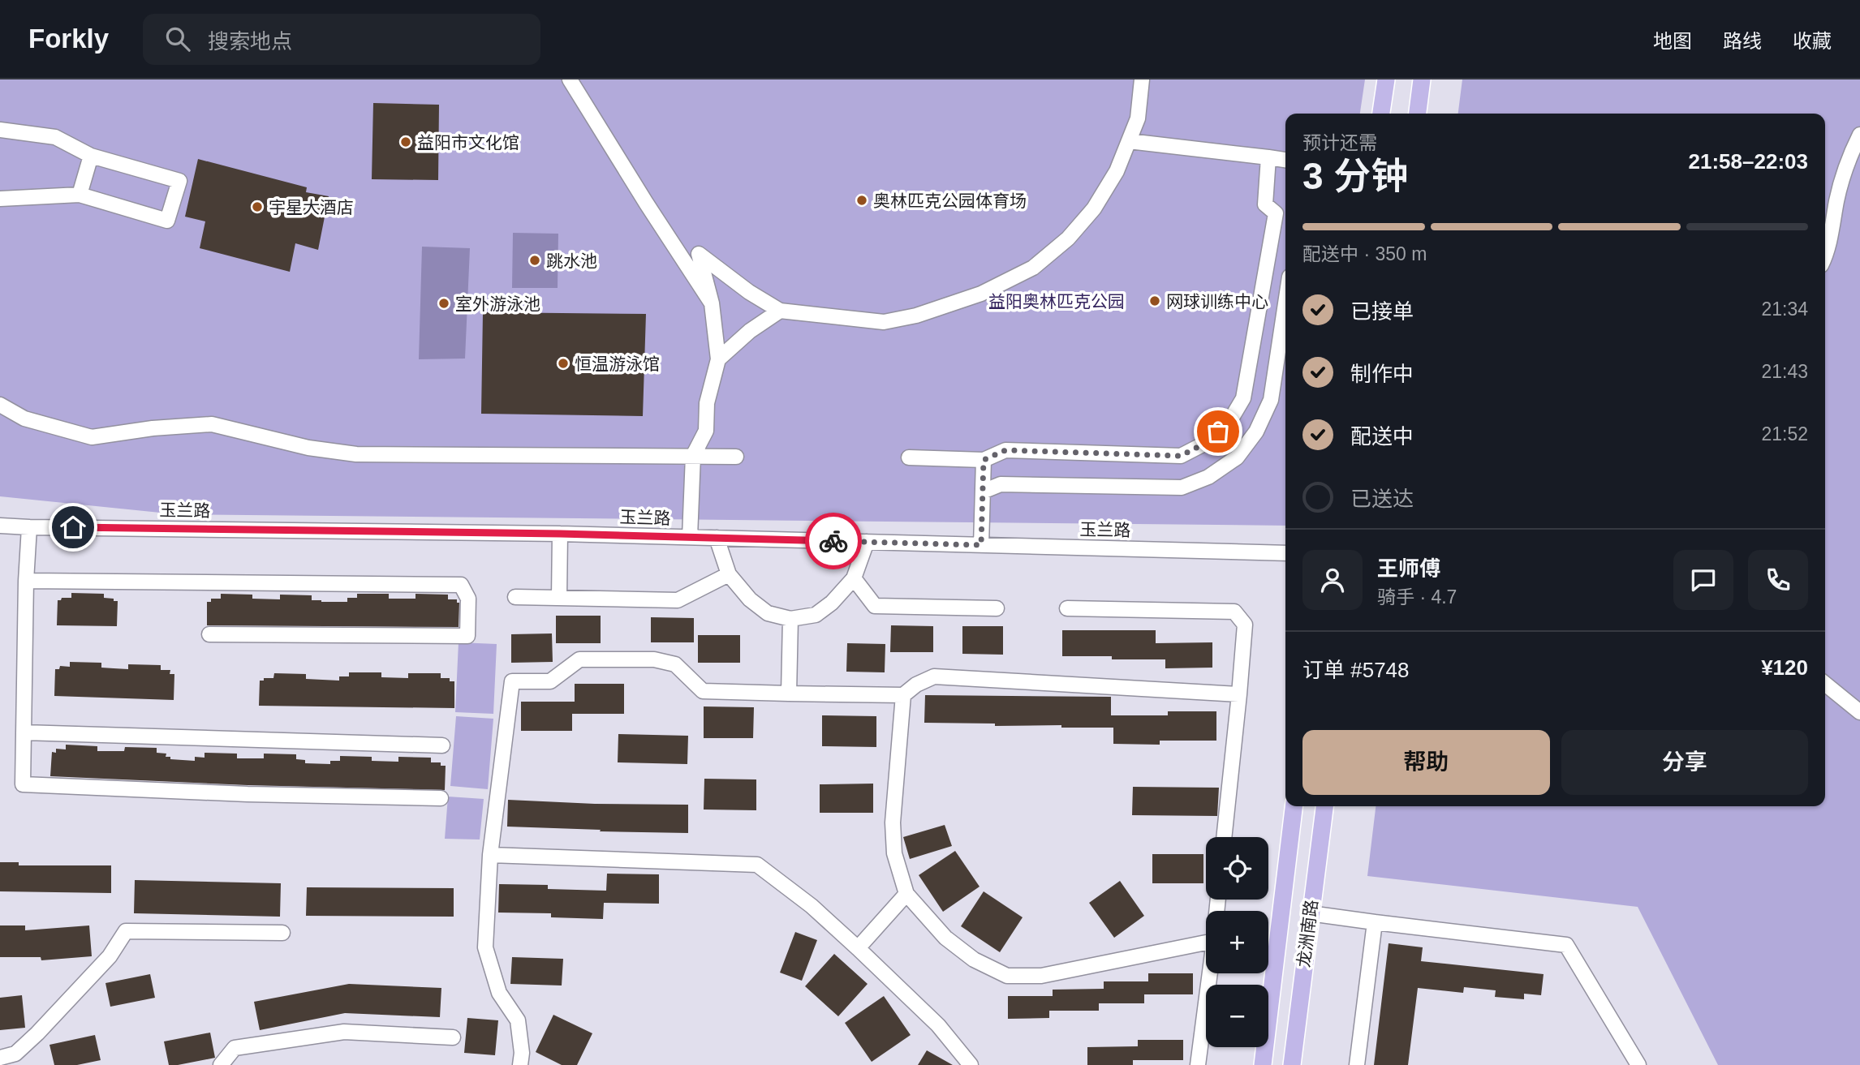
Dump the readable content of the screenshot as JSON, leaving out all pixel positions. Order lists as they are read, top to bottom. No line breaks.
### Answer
{"streets":{"main road":["龙洲南路"],"street":["玉兰路"]},"parks":["益阳奥林匹克公园"],"places":["益阳市文化馆","奥林匹克公园体育场","宇星大酒店","跳水池","网球训练中心","室外游泳池","恒温游泳馆"],"page":{"header":"Forkly","search":"搜索地点","nav":["地图","路线","收藏"],"heading":["3 分钟","预计还需","21:58–22:03"],"panel":["王师傅","骑手 · 4.7","订单 #5748","¥120"],"bar":"配送中 · 350 m","list":[["已接单","21:34"],["制作中","21:43"],["配送中","21:52"],"已送达"],"buttons":["帮助","分享"],"map_buttons":["+","−"]}}
